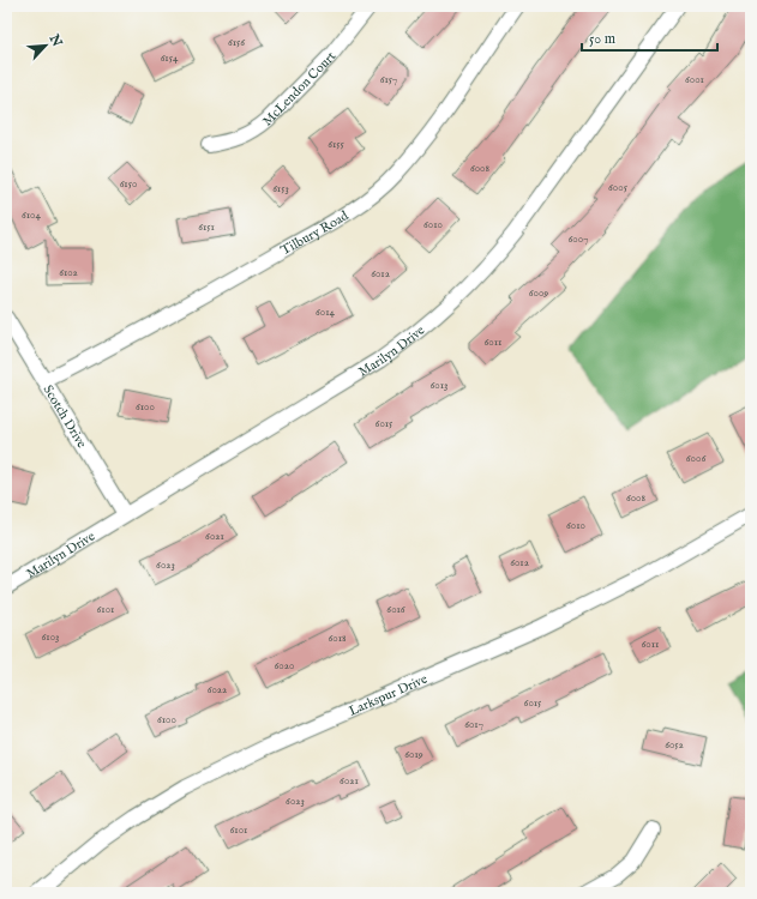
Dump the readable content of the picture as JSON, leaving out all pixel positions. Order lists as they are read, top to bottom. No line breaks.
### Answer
{"streets":{"street":["McLendon Court","Tilbury Road","Marilyn Drive","Scotch Drive","Larkspur Drive"]},"crossings":[["Tilbury Road","Scotch Drive"],["Marilyn Drive","Scotch Drive"]],"house_numbers":["6156","6154","6157","6001","6155","6008","6150","6005","6153","6104","6010","6151","6007","6102","6012","6009","6014","6011","6013","6100","6015","6006","6008","6010","6021","6012","6023","6101","6016","6103","6018","6011","6020","6022","6015","6100","6017","6052","6019","6021","6023","6101"],"scale_bar":"50 m","north":"top right"}
